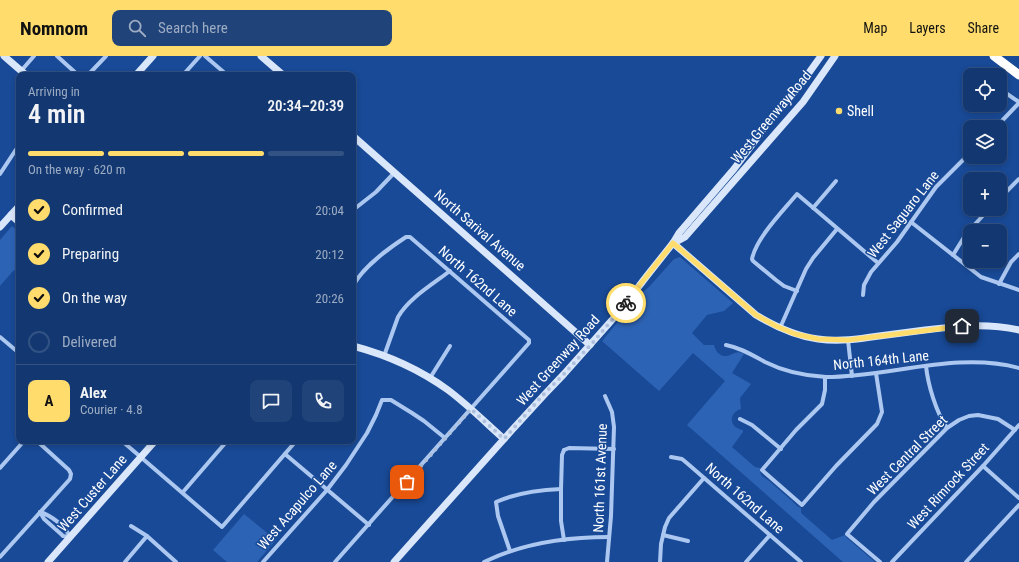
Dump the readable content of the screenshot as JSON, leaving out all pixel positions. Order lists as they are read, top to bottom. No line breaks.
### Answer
{"streets":{"main road":["West Greenway Road","North Sarival Avenue","West Custer Lane"],"street":["West Saguaro Lane","North 162nd Lane","North 164th Lane","West Central Street","North 161st Avenue","West Rimrock Street","West Acapulco Lane"]},"crossings":[["West Greenway Road","North Sarival Avenue"],["West Central Street","West Rimrock Street"]],"places":["Shell"],"page":{"header":"Nomnom","search":"Search here","nav":["Map","Layers","Share"],"map_buttons":["+","−"],"heading":["4 min","Arriving in","20:34–20:39"],"panel":["Alex","Courier · 4.8"],"bar":"On the way · 620 m","list":[["Confirmed","20:04"],["Preparing","20:12"],["On the way","20:26"],"Delivered"],"round":"A"}}
